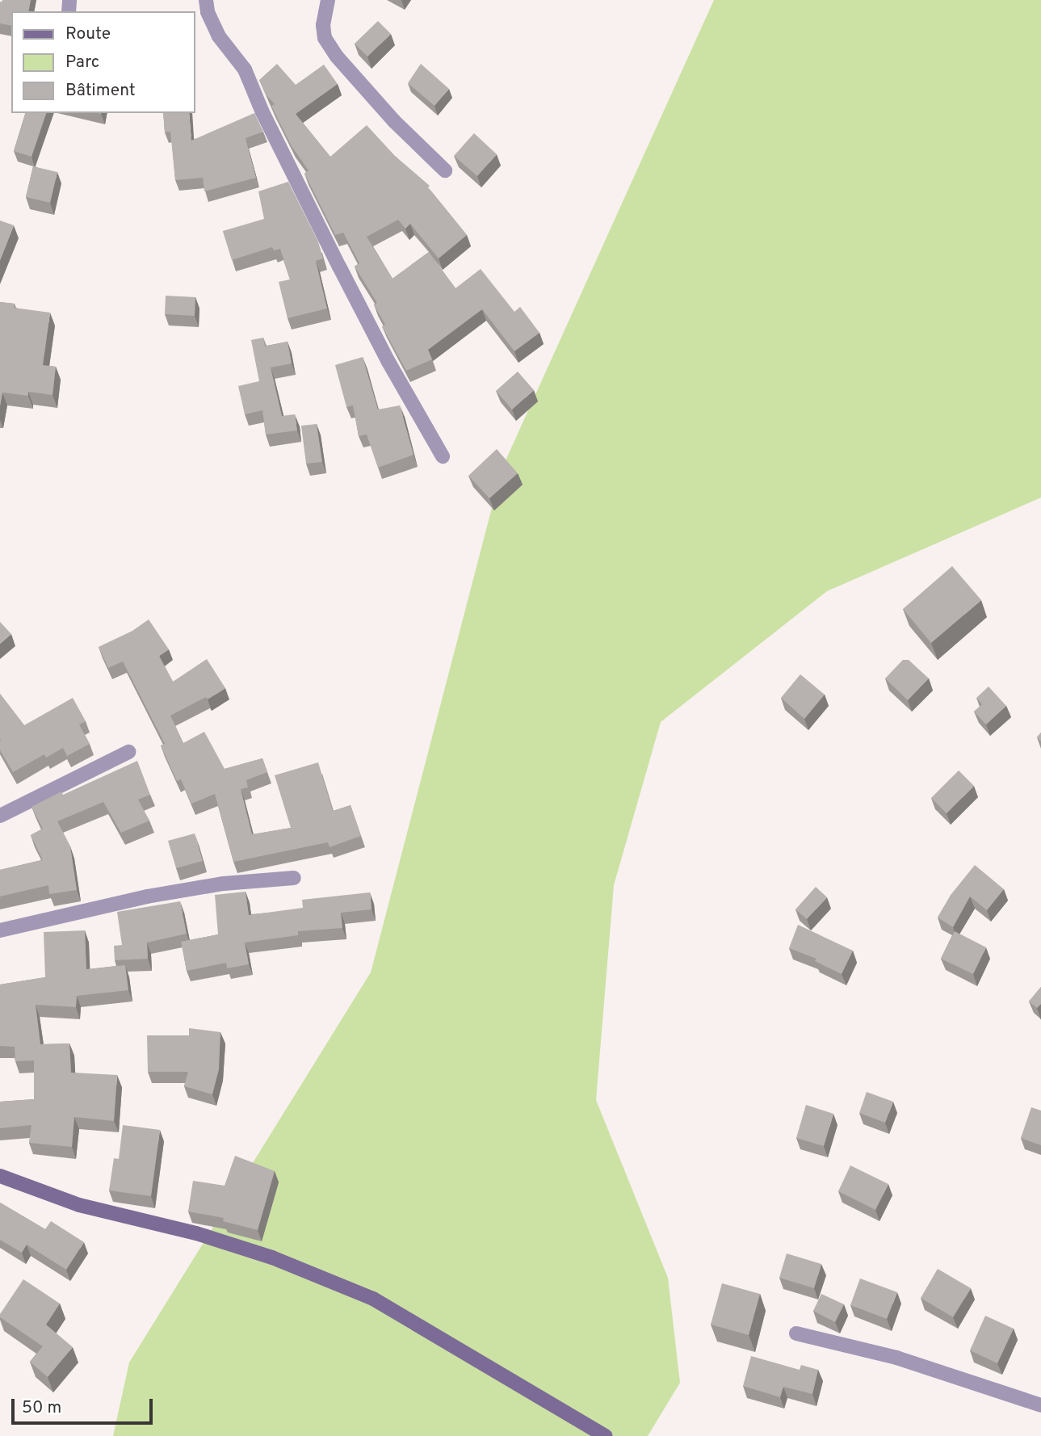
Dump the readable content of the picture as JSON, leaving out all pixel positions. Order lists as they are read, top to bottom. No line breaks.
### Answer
{"legend":["Route","Parc","Bâtiment"],"scale_bar":"50 m"}
